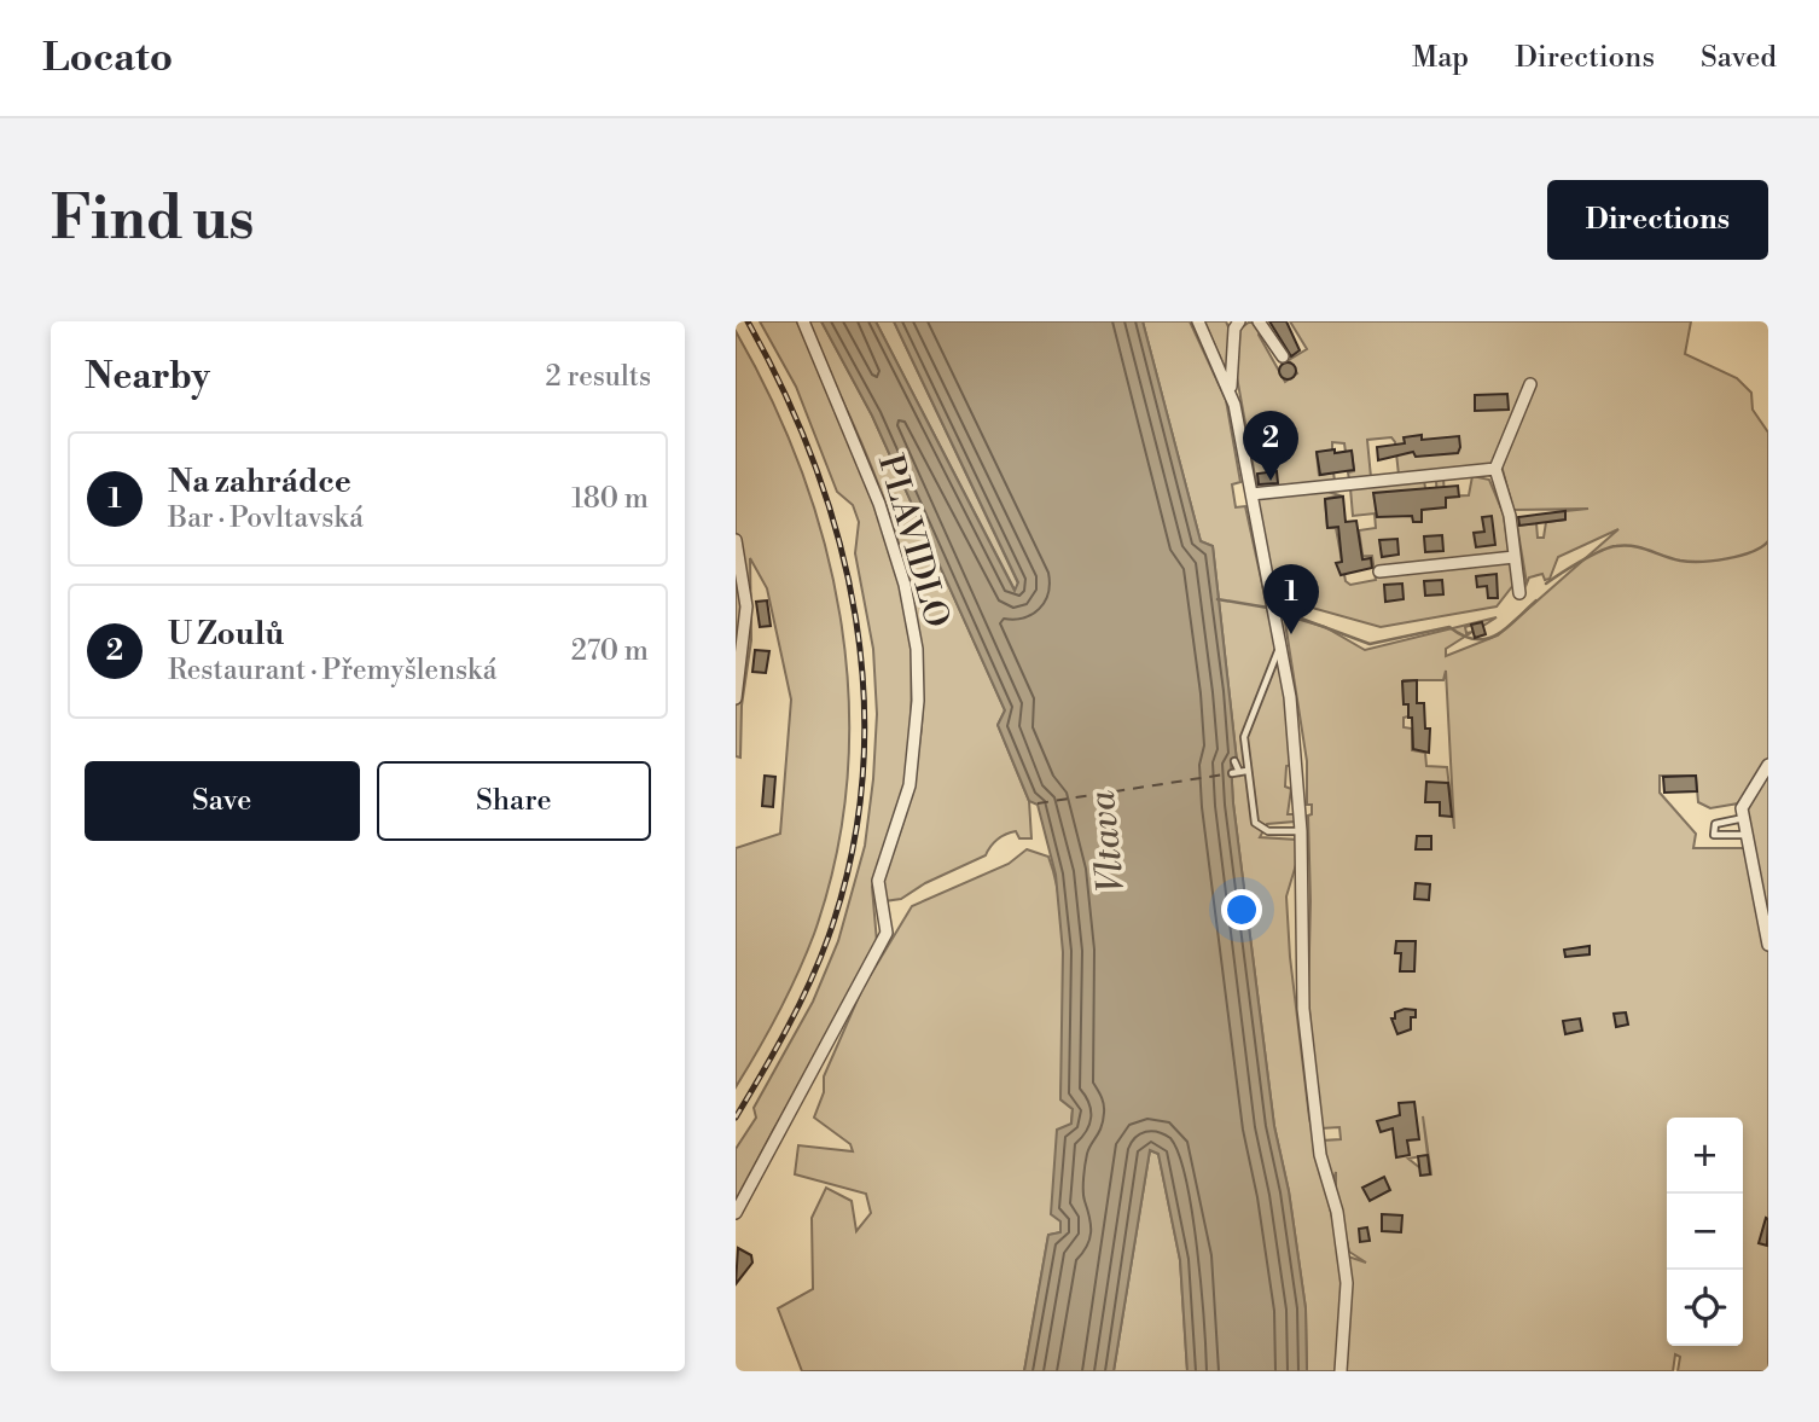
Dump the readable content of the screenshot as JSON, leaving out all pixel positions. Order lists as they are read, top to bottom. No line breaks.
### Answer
{"streets":{"street":["PLAVIDLO"]},"water":["Vltava"],"page":{"header":"Locato","nav":["Map","Directions","Saved"],"buttons":["Directions",["Save","Share"]],"title":"Find us","heading":["Nearby","2 results"],"pins":["2","1"],"list":[{"mark":"1","name":"Na zahrádce","note":"Bar · Povltavská","value":"180 m"},{"mark":"2","name":"U Zoulů","note":"Restaurant · Přemyšlenská","value":"270 m"}],"map_buttons":["+","−"]}}
